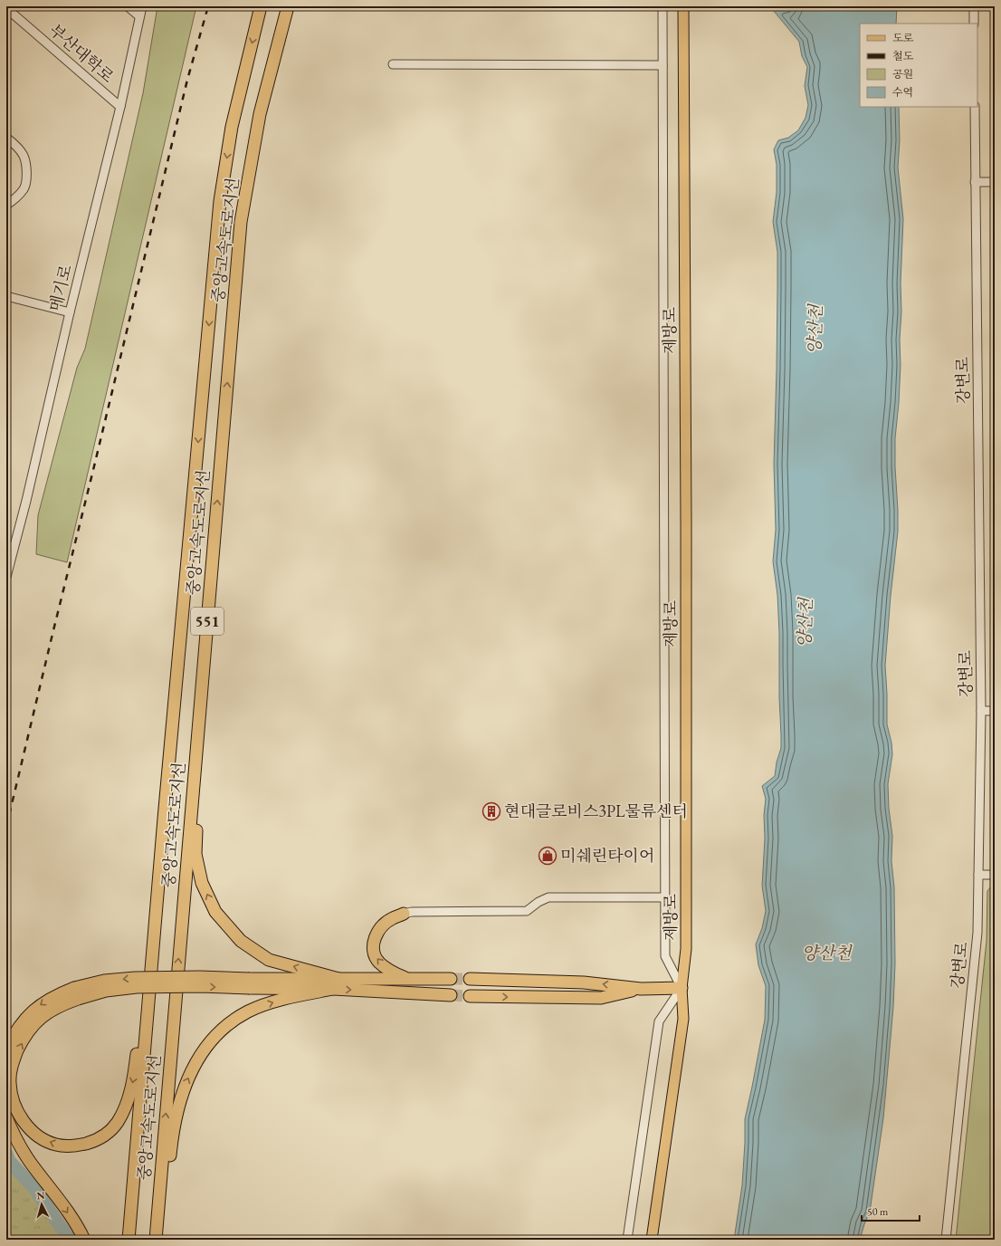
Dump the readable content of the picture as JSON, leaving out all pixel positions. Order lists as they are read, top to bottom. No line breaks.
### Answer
{"streets":{"highway":["중앙고속도로지선","551"],"main road":["제방로"],"street":["부산대학로","메기로","강변로"]},"crossings":[["부산대학로","메기로"]],"water":["양산천"],"places":{"building":["현대글로비스3PL물류센터"],"shop":["미쉐린타이어"]},"legend":["도로","철도","공원","수역"],"scale_bar":"50 m","north":"top"}
